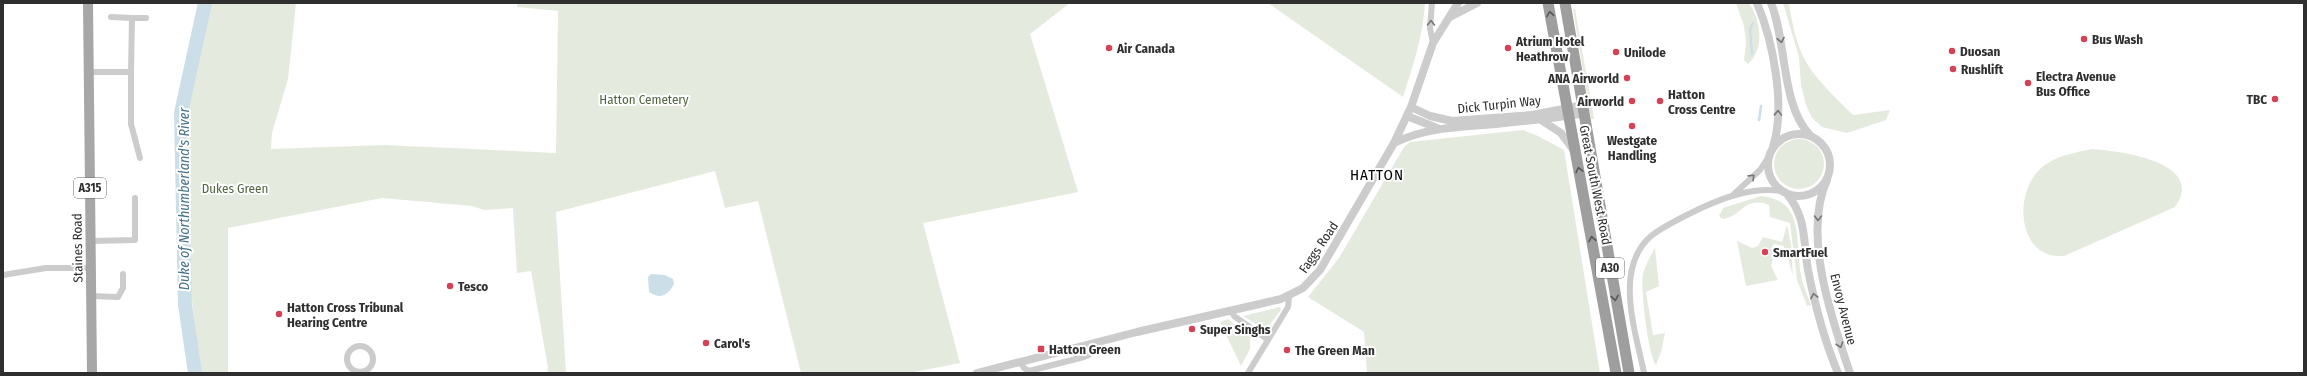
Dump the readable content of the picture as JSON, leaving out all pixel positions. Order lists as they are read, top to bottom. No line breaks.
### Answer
{"streets":{"highway":["Great South West Road","A30"],"main road":["A315","Staines Road"],"street":["Dick Turpin Way","Faggs Road","Envoy Avenue"]},"crossings":[["Dick Turpin Way","Great South West Road"],["Dick Turpin Way","Faggs Road"]],"districts":["HATTON"],"water":["Duke of Northumberland's River"],"parks":["Hatton Cemetery","Dukes Green"],"places":{"other":["Bus Wash","Air Canada","Atrium Hotel Heathrow","Duosan","Unilode","Rushlift","ANA Airworld","Electra Avenue Bus Office","TBC","Airworld","Hatton Cross Centre","Westgate Handling","SmartFuel","Tesco","Hatton Cross Tribunal Hearing Centre","Super Singhs","Carol's","The Green Man"],"transit":["Hatton Green"]}}
